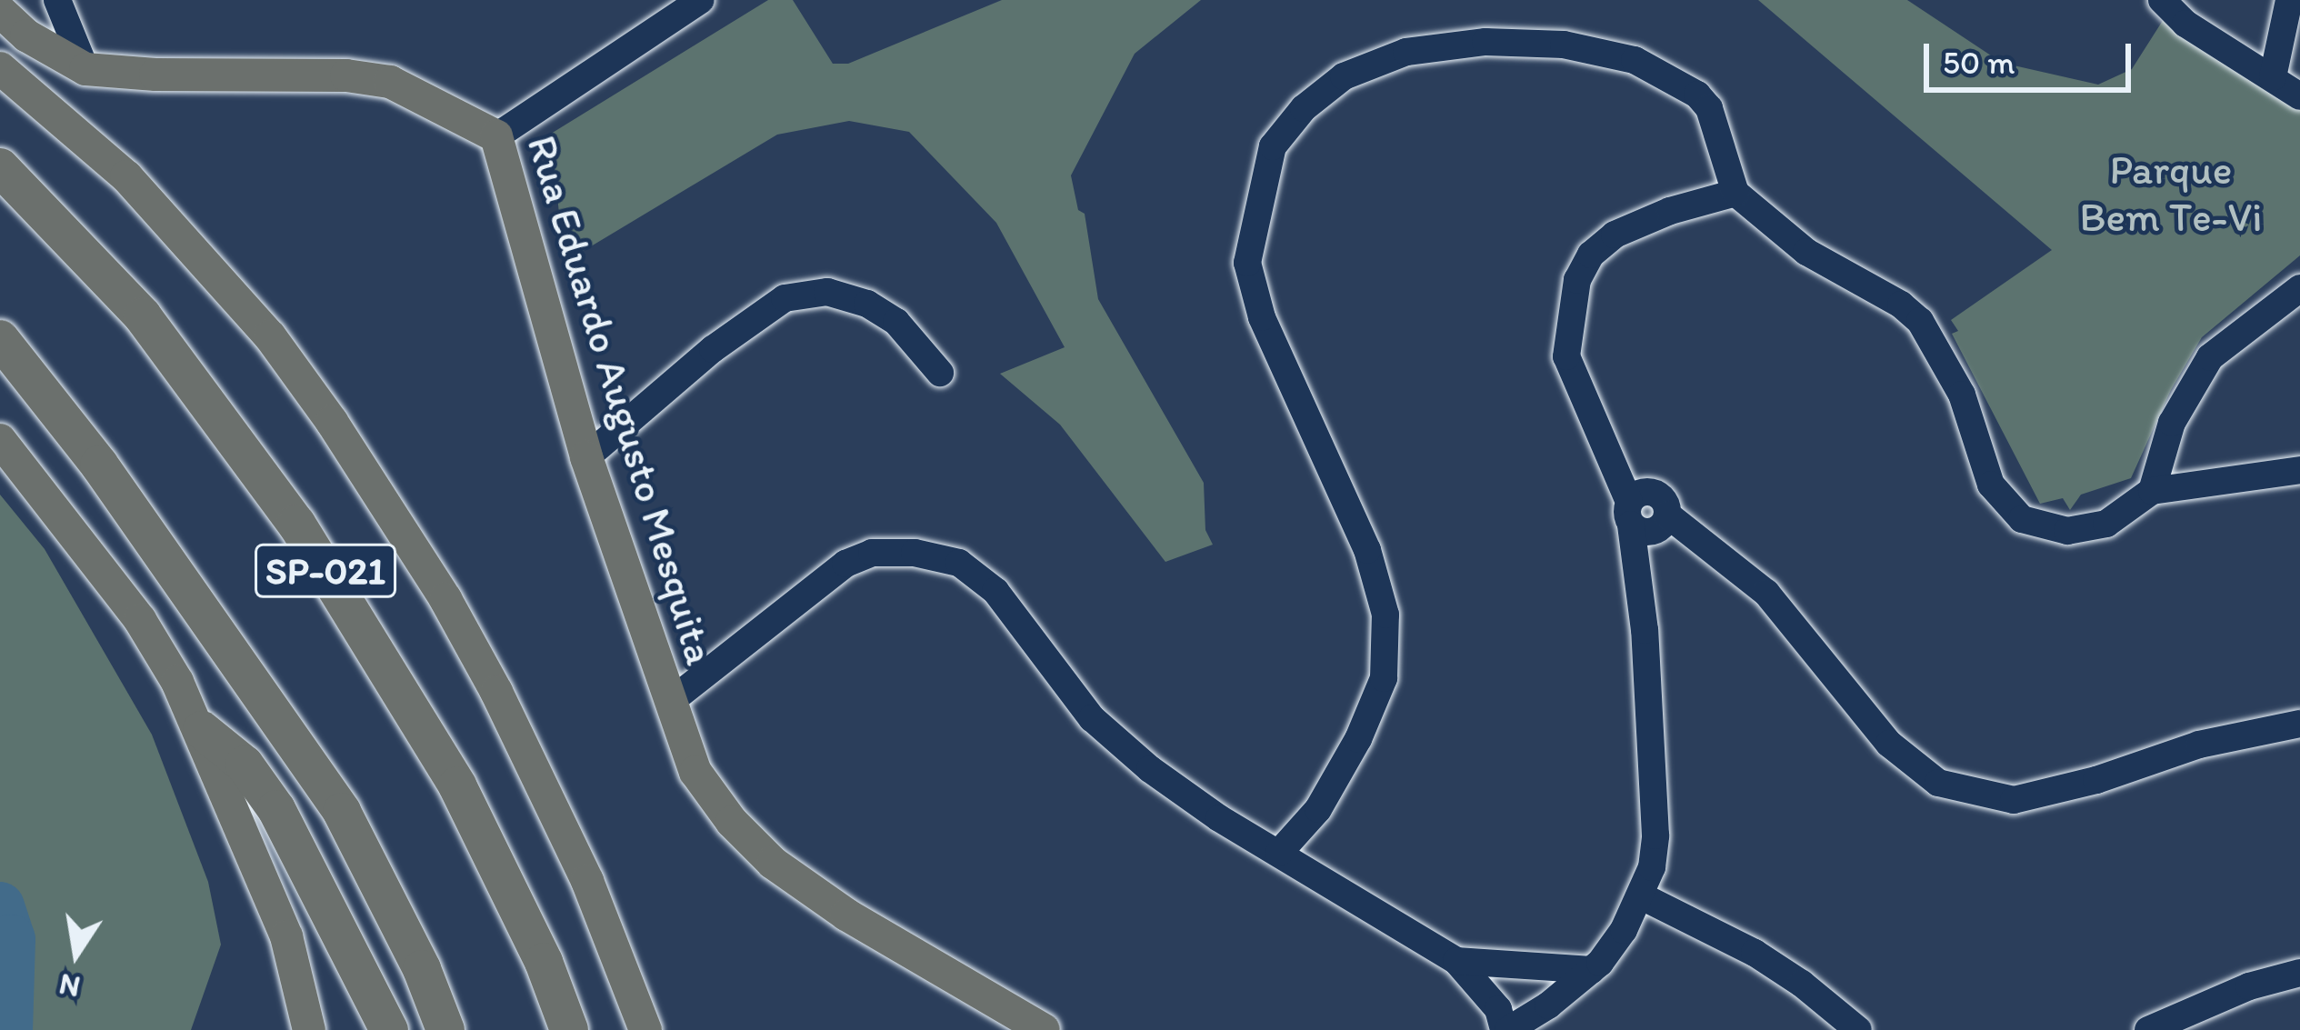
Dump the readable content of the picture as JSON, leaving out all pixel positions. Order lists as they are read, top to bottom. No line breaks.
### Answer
{"streets":{"highway":["SP-021"],"main road":["Rua Eduardo Augusto Mesquita"]},"parks":["Parque Bem Te-Vi"],"scale_bar":"50 m","north":"bottom"}
